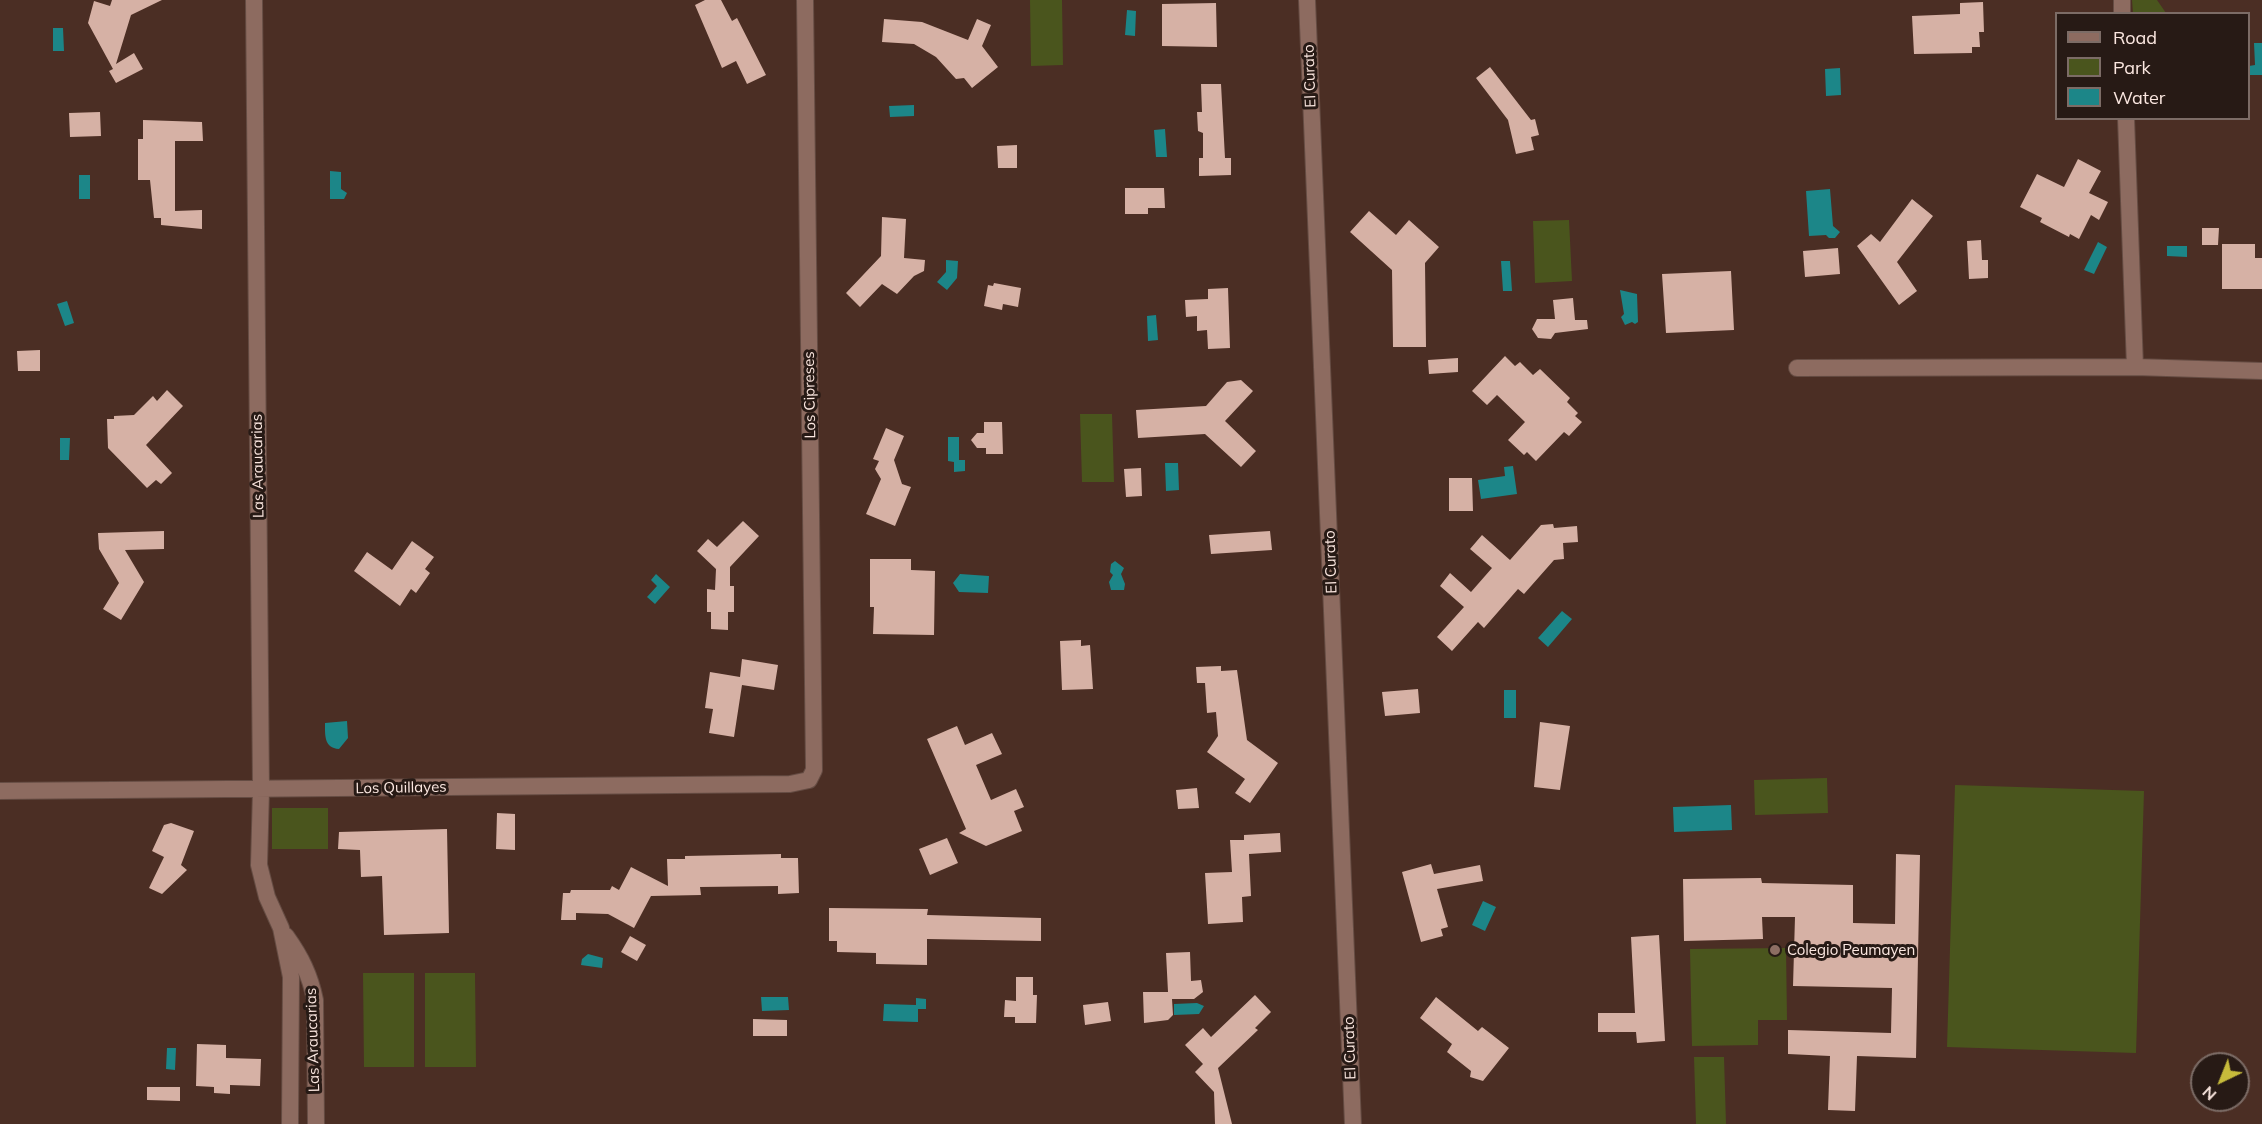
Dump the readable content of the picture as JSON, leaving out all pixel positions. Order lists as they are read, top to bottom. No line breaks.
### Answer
{"streets":{"street":["El Curato","Los Cipreses","Las Araucarias","Los Quillayes"]},"crossings":[["Los Cipreses","Los Quillayes"],["Las Araucarias","Los Quillayes"]],"places":["Colegio Peumayen"],"legend":["Road","Park","Water"],"north":"bottom left"}
